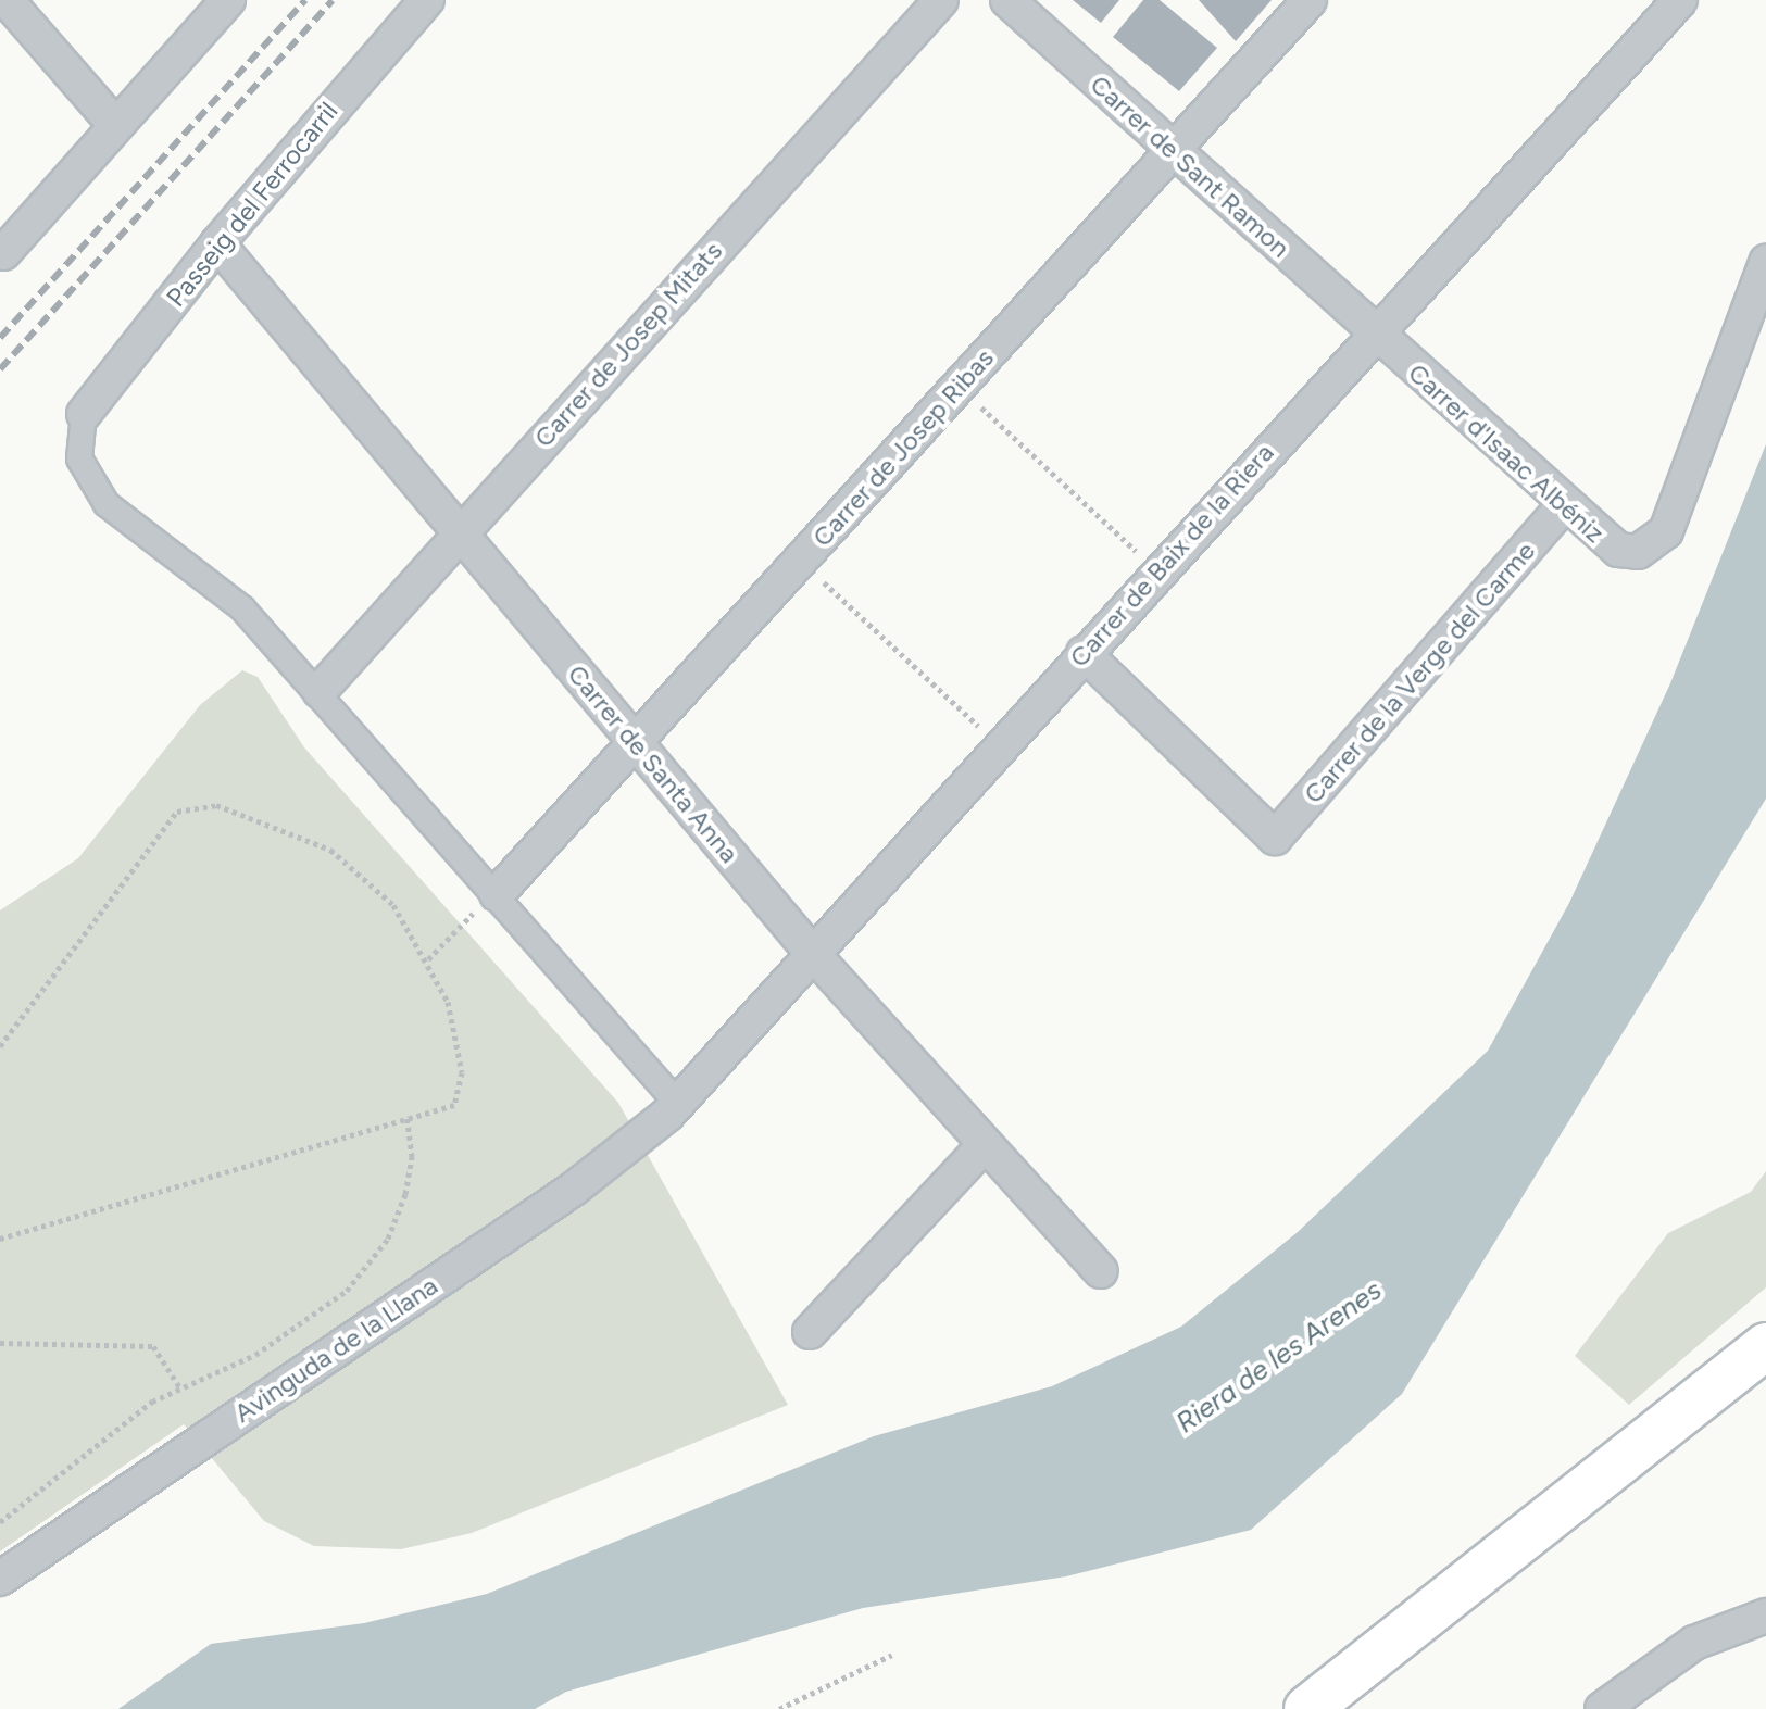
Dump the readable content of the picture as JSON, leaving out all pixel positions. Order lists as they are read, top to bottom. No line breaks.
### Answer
{"streets":{"street":["Carrer de Sant Ramon","Passeig del Ferrocarril","Carrer de Josep Mitats","Carrer de Josep Ribas","Carrer d'Isaac Albéniz","Carrer de Baix de la Riera","Carrer de la Verge del Carme","Carrer de Santa Anna","Avinguda de la Llana"]},"crossings":[["Carrer de Sant Ramon","Carrer de Josep Ribas"],["Carrer de Sant Ramon","Carrer d'Isaac Albéniz"],["Carrer de Sant Ramon","Carrer de Baix de la Riera"],["Passeig del Ferrocarril","Carrer de Santa Anna"],["Carrer de Josep Mitats","Carrer de Santa Anna"],["Carrer de Josep Ribas","Carrer de Santa Anna"],["Carrer d'Isaac Albéniz","Carrer de Baix de la Riera"],["Carrer d'Isaac Albéniz","Carrer de la Verge del Carme"],["Carrer de Baix de la Riera","Carrer de la Verge del Carme"],["Carrer de Baix de la Riera","Carrer de Santa Anna"],["Carrer de Baix de la Riera","Avinguda de la Llana"]],"water":["Riera de les Arenes"]}
